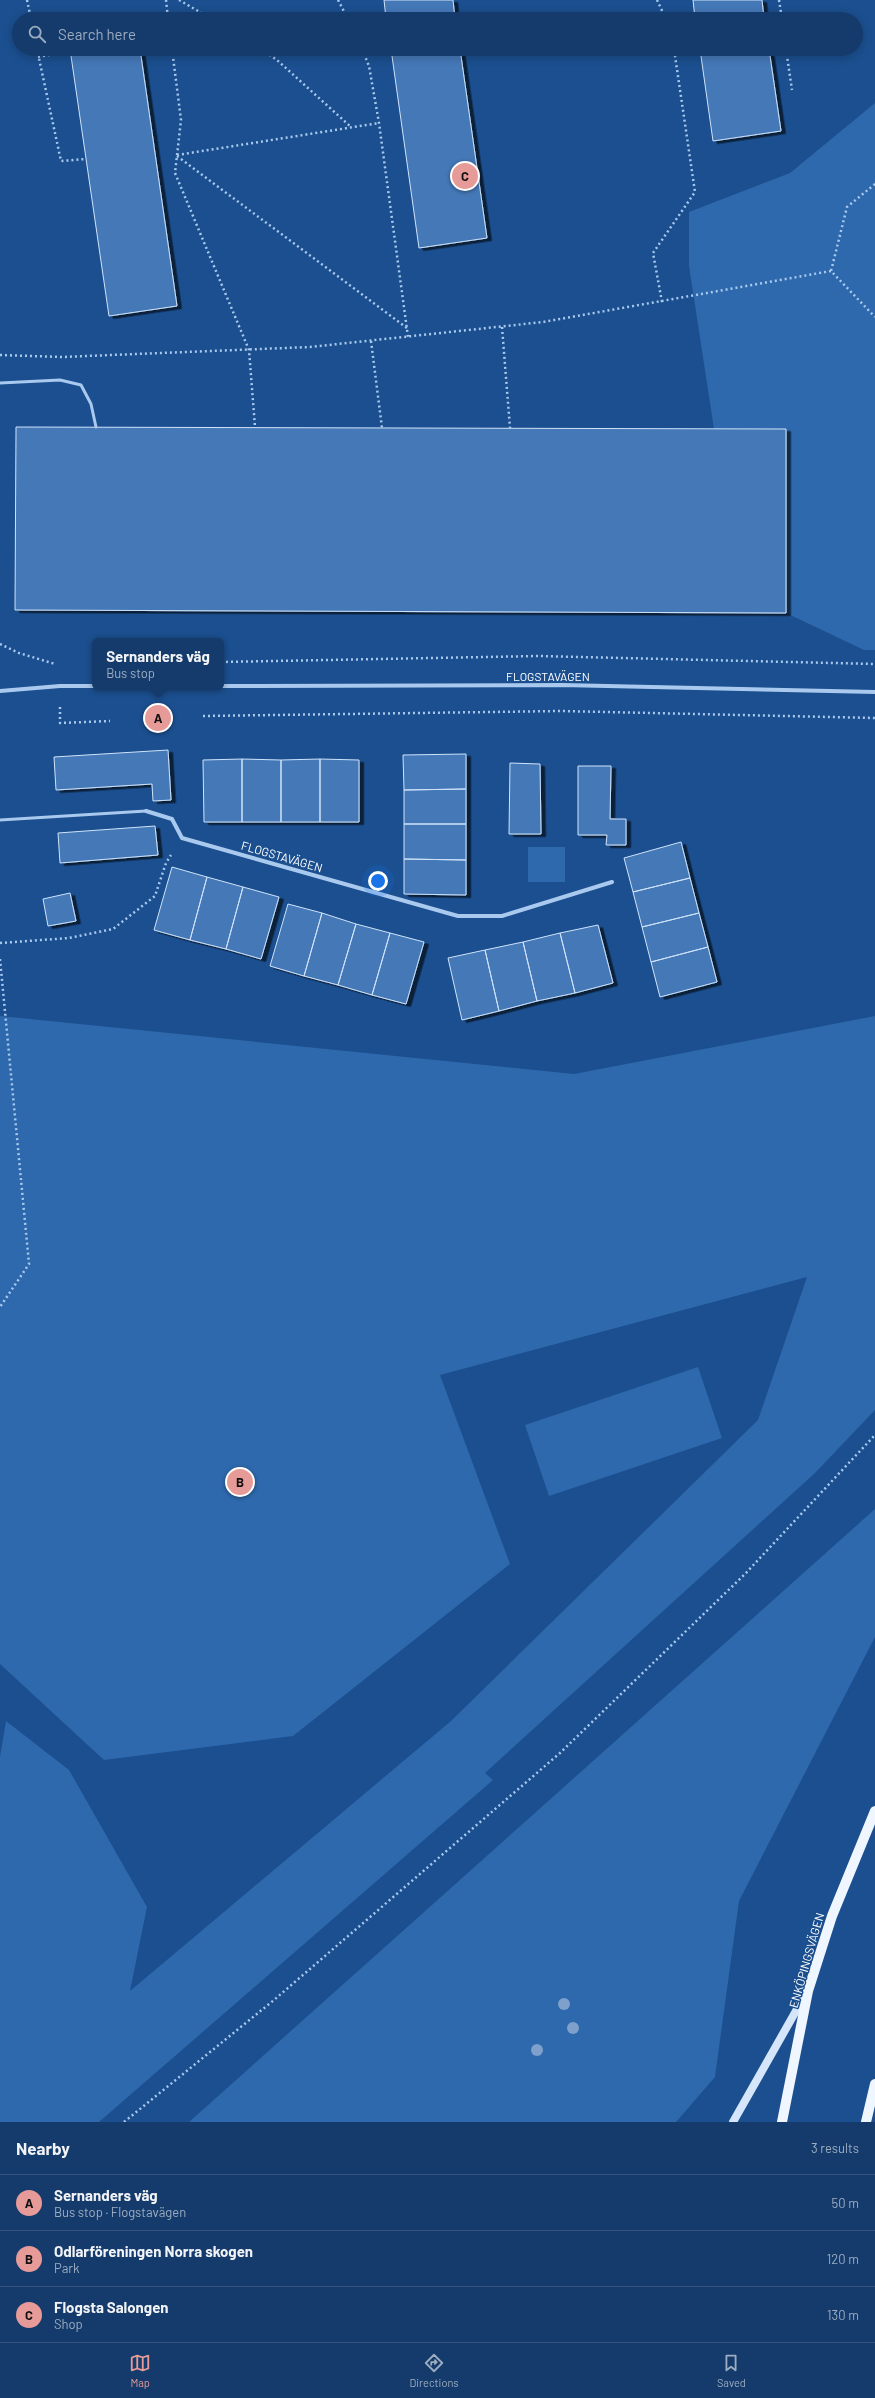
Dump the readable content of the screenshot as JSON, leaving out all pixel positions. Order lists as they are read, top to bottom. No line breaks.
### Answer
{"streets":{"main road":["ENKÖPINGSVÄGEN"],"street":["FLOGSTAVÄGEN"]},"page":{"search":"Search here","pins":["C","A","B"],"popup":["Sernanders väg","Bus stop"],"heading":["Nearby","3 results"],"list":[{"mark":"A","name":"Sernanders väg","note":"Bus stop · Flogstavägen","value":"50 m"},{"mark":"B","name":"Odlarföreningen Norra skogen","note":"Park","value":"120 m"},{"mark":"C","name":"Flogsta Salongen","note":"Shop","value":"130 m"}],"nav":["Map","Directions","Saved"]}}
